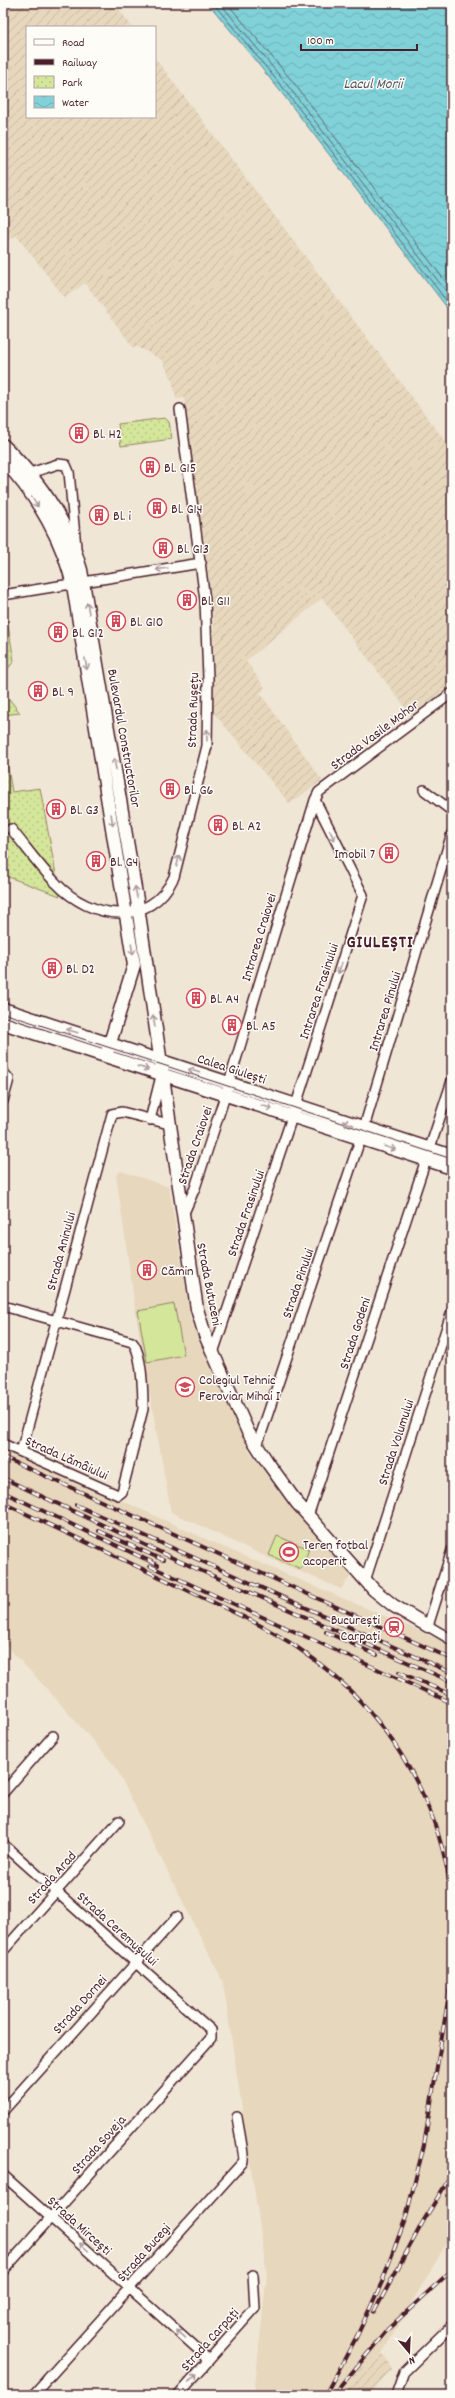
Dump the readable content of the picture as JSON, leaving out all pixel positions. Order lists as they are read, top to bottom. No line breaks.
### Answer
{"streets":{"street":["Strada Rușețu","Strada Vasile Mohor","Bulevardul Constructorilor","Intrarea Craiovei","Intrarea Frasinului","Intrarea Pinului","Calea Giulești","Strada Craiovei","Strada Frasinului","Strada Aninului","Strada Pinului","Strada Butuceni","Strada Godeni","Strada Volumului","Strada Lămâiului","Strada Arad","Strada Ceremușului","Strada Dornei","Strada Soveja","Strada Mircești","Strada Bucegi","Strada Carpați"]},"crossings":[["Strada Rușețu","Bulevardul Constructorilor"],["Strada Vasile Mohor","Intrarea Craiovei"],["Strada Vasile Mohor","Intrarea Frasinului"],["Bulevardul Constructorilor","Calea Giulești"],["Bulevardul Constructorilor","Strada Butuceni"],["Intrarea Craiovei","Intrarea Frasinului"],["Intrarea Craiovei","Calea Giulești"],["Intrarea Craiovei","Strada Craiovei"],["Intrarea Frasinului","Calea Giulești"],["Intrarea Frasinului","Strada Frasinului"],["Intrarea Pinului","Calea Giulești"],["Intrarea Pinului","Strada Pinului"],["Calea Giulești","Strada Craiovei"],["Calea Giulești","Strada Frasinului"],["Calea Giulești","Strada Pinului"],["Calea Giulești","Strada Butuceni"],["Calea Giulești","Strada Godeni"],["Strada Craiovei","Strada Butuceni"],["Strada Frasinului","Strada Butuceni"],["Strada Aninului","Strada Butuceni"],["Strada Aninului","Strada Lămâiului"],["Strada Pinului","Strada Butuceni"],["Strada Butuceni","Strada Godeni"],["Strada Butuceni","Strada Volumului"],["Strada Arad","Strada Ceremușului"],["Strada Ceremușului","Strada Dornei"],["Strada Ceremușului","Strada Soveja"],["Strada Soveja","Strada Mircești"],["Strada Mircești","Strada Bucegi"],["Strada Mircești","Strada Carpați"]],"one_way":["Strada Rușețu","Intrarea Frasinului","Strada Mircești"],"districts":["GIULEȘTI"],"water":["Lacul Morii"],"places":{"building":["Bl. H2","Bl. G15","Bl. G14","Bl. i","Bl. G13","Bl. G11","Bl. G10","Bl. G12","Bl. 9","Bl. G6","Bl. G3","Bl. A2","Imobil 7","Bl. G4","Bl. D2","Bl. A4","Bl. A5","Cămin"],"school or university":["Colegiul Tehnic Feroviar Mihai I"],"sports":["Teren fotbal acoperit"],"station":["București Carpați"]},"legend":["Road","Railway","Park","Water"],"scale_bar":"100 m","north":"bottom"}
